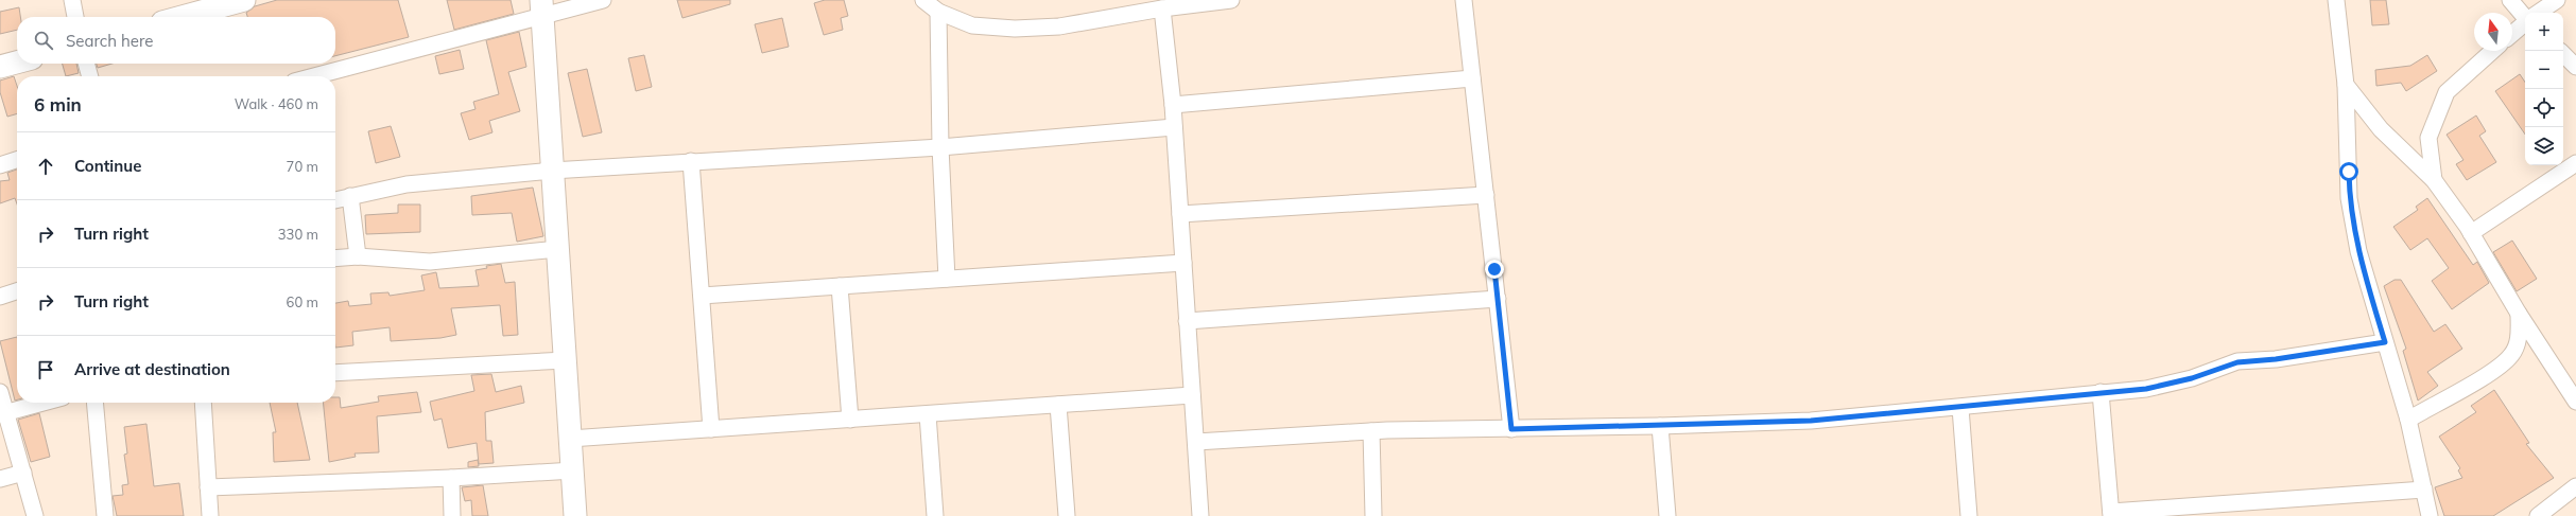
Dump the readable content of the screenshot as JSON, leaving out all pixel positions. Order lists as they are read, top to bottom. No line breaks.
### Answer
{"north":"top","page":{"map_buttons":["+","−"],"search":"Search here","heading":["6 min","Walk · 460 m"],"list":[["Continue","70 m"],["Turn right","330 m"],["Turn right","60 m"],"Arrive at destination"]}}
